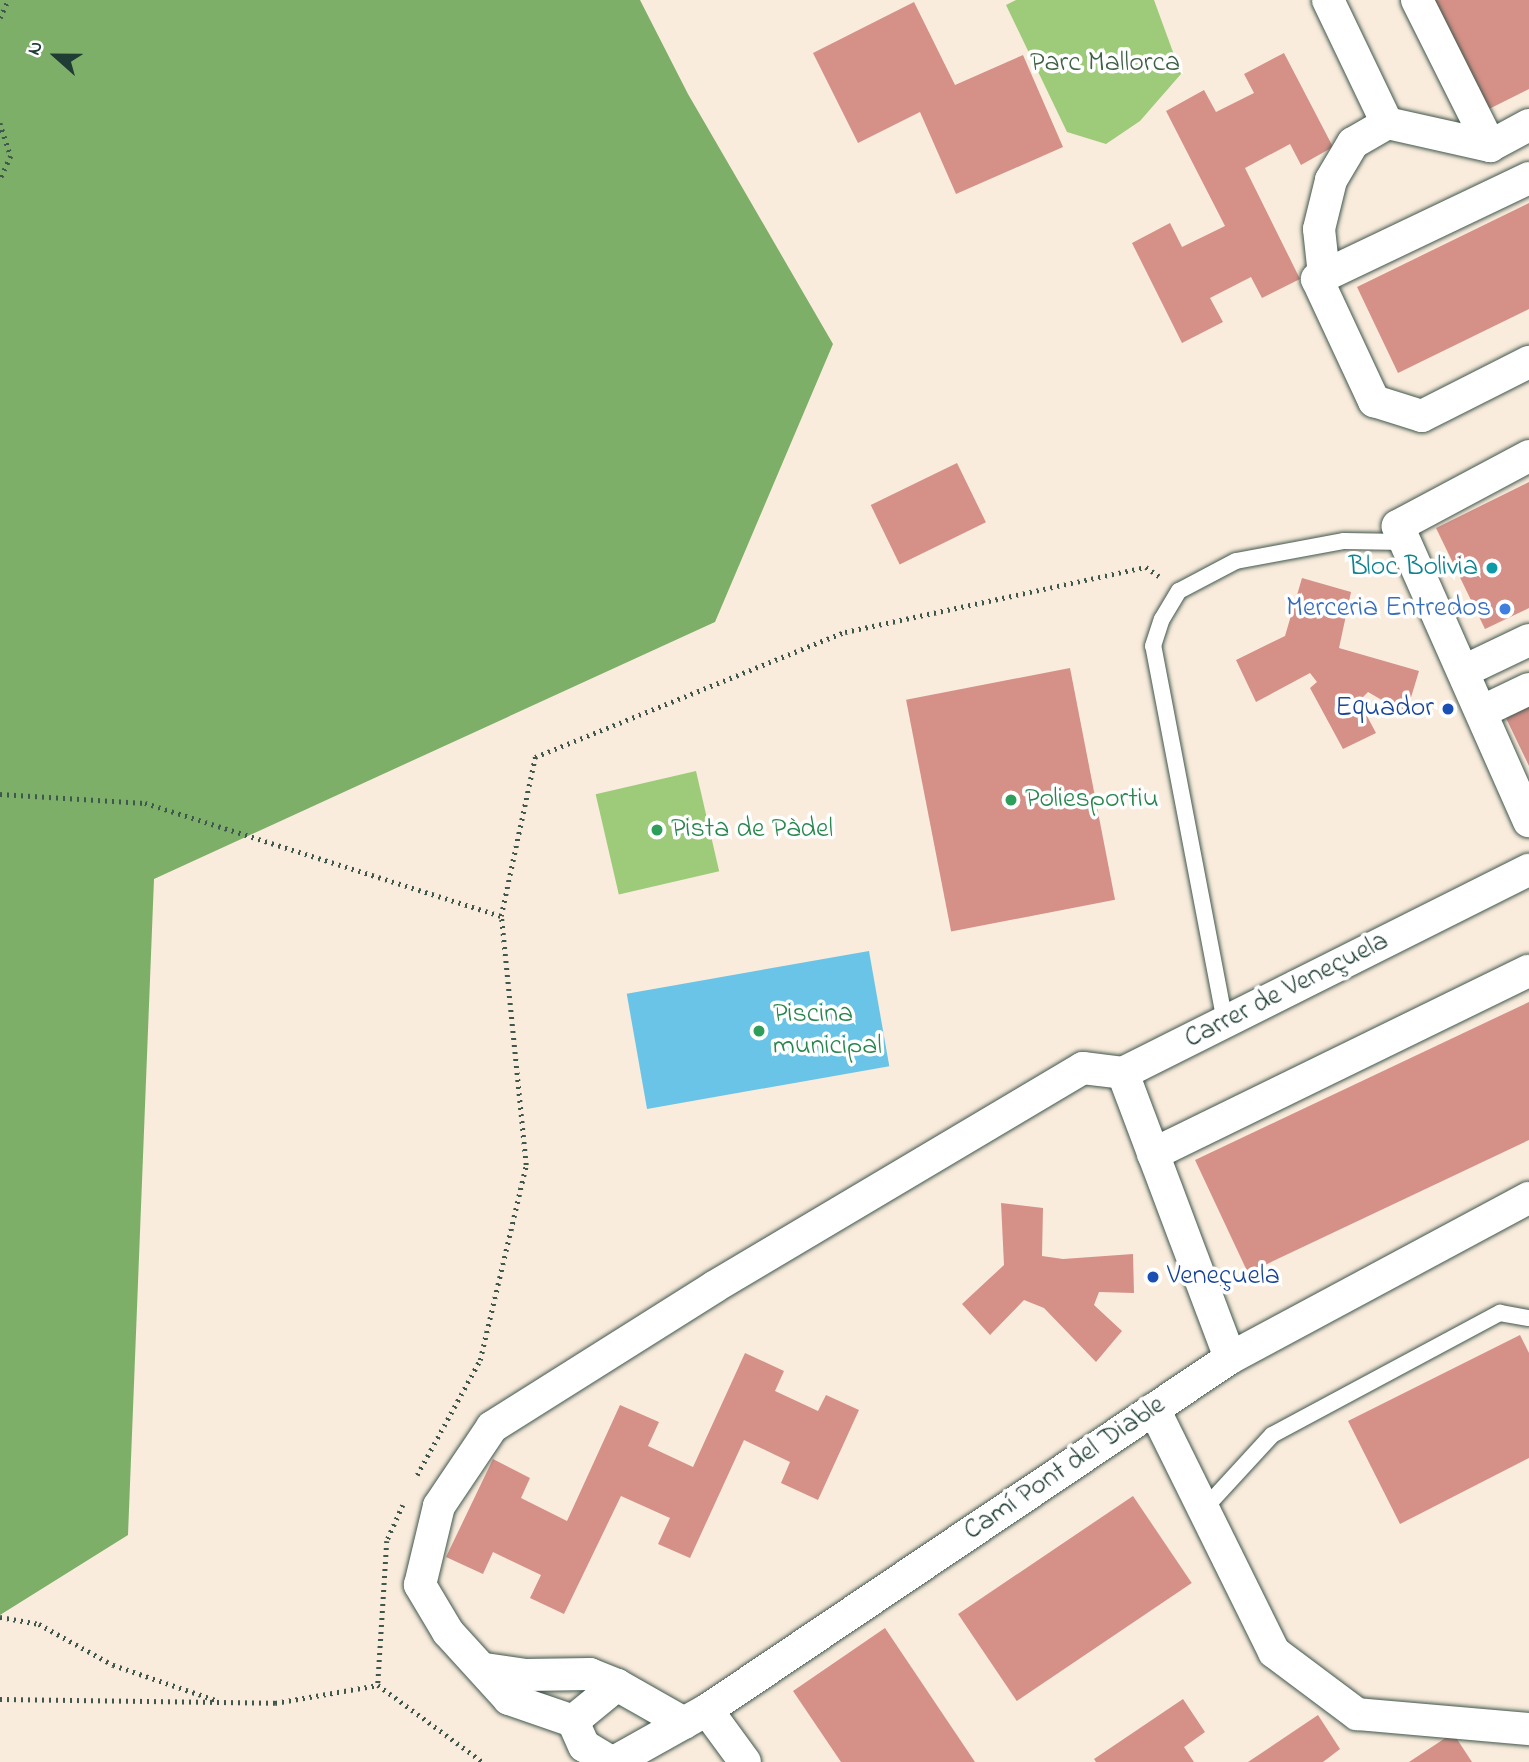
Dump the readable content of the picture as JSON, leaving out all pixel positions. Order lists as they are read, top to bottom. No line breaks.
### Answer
{"streets":{"street":["Carrer de Veneçuela","Camí Pont del Diable"]},"parks":["Parc Mallorca"],"places":["Bloc Bolivia","Merceria Entredos","Equador","Poliesportiu","Pista de Pàdel","Piscina municipal","Veneçuela"],"north":"left"}
